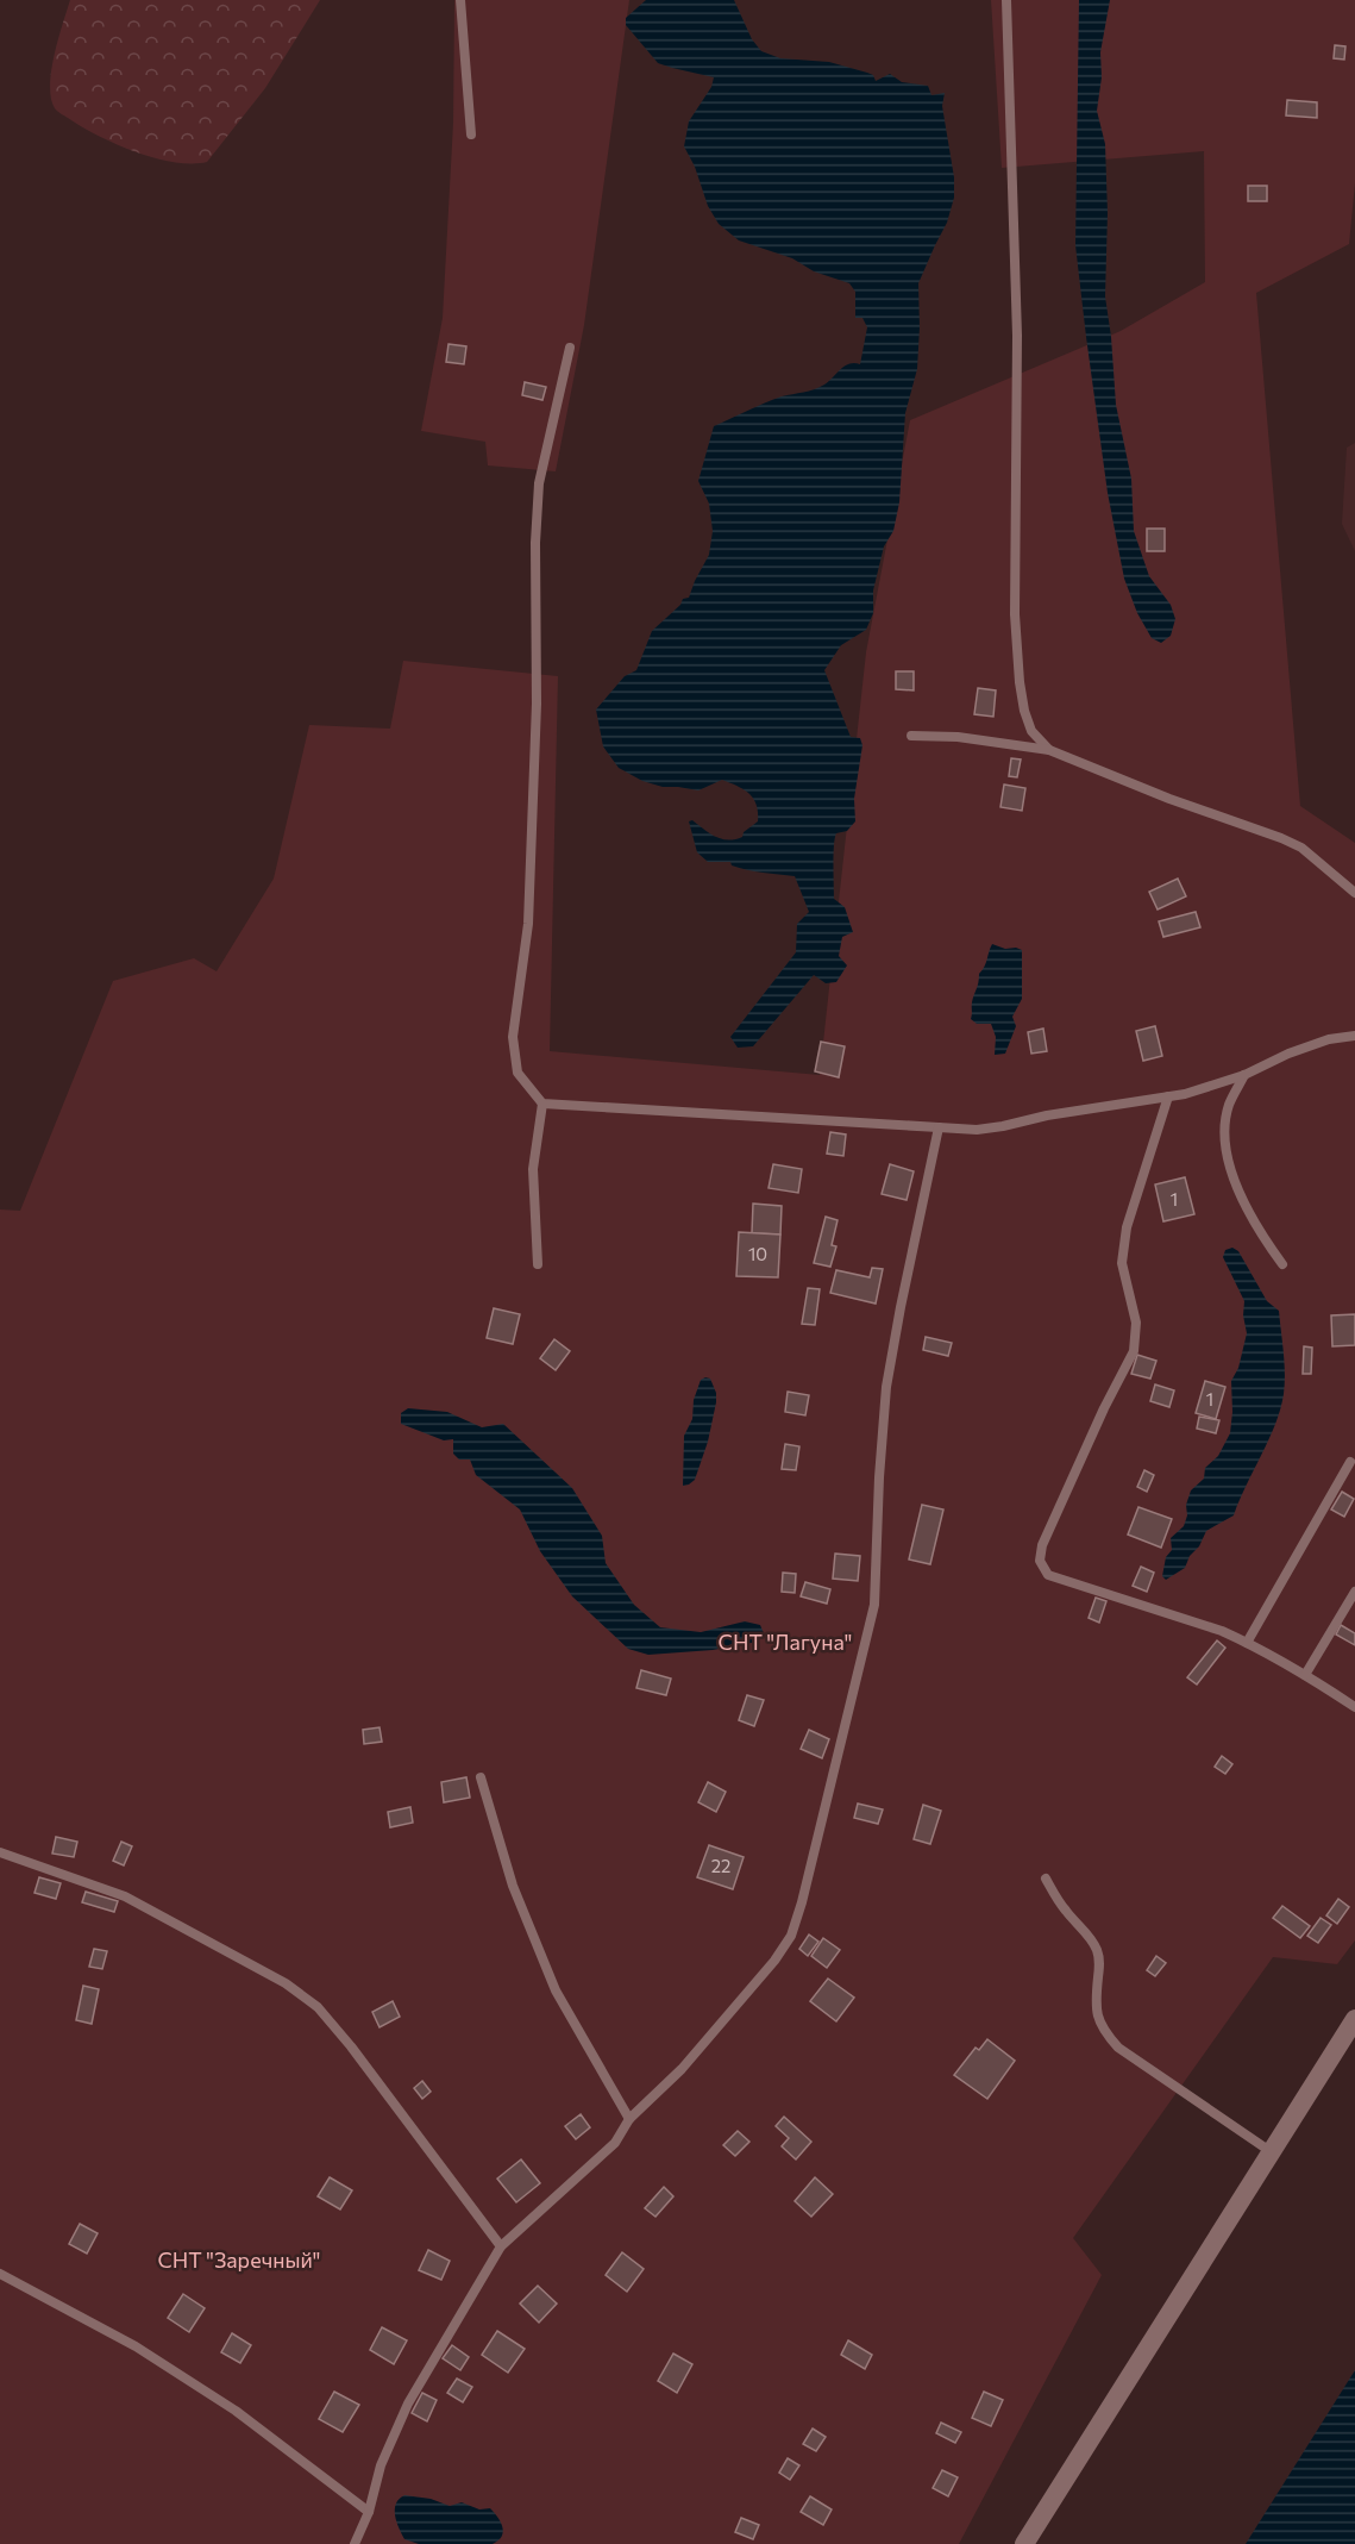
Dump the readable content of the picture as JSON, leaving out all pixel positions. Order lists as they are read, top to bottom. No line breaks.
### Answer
{"parks":["СНТ \"Лагуна\"","СНТ \"Заречный\""],"house_numbers":["1","10","1","22"]}
